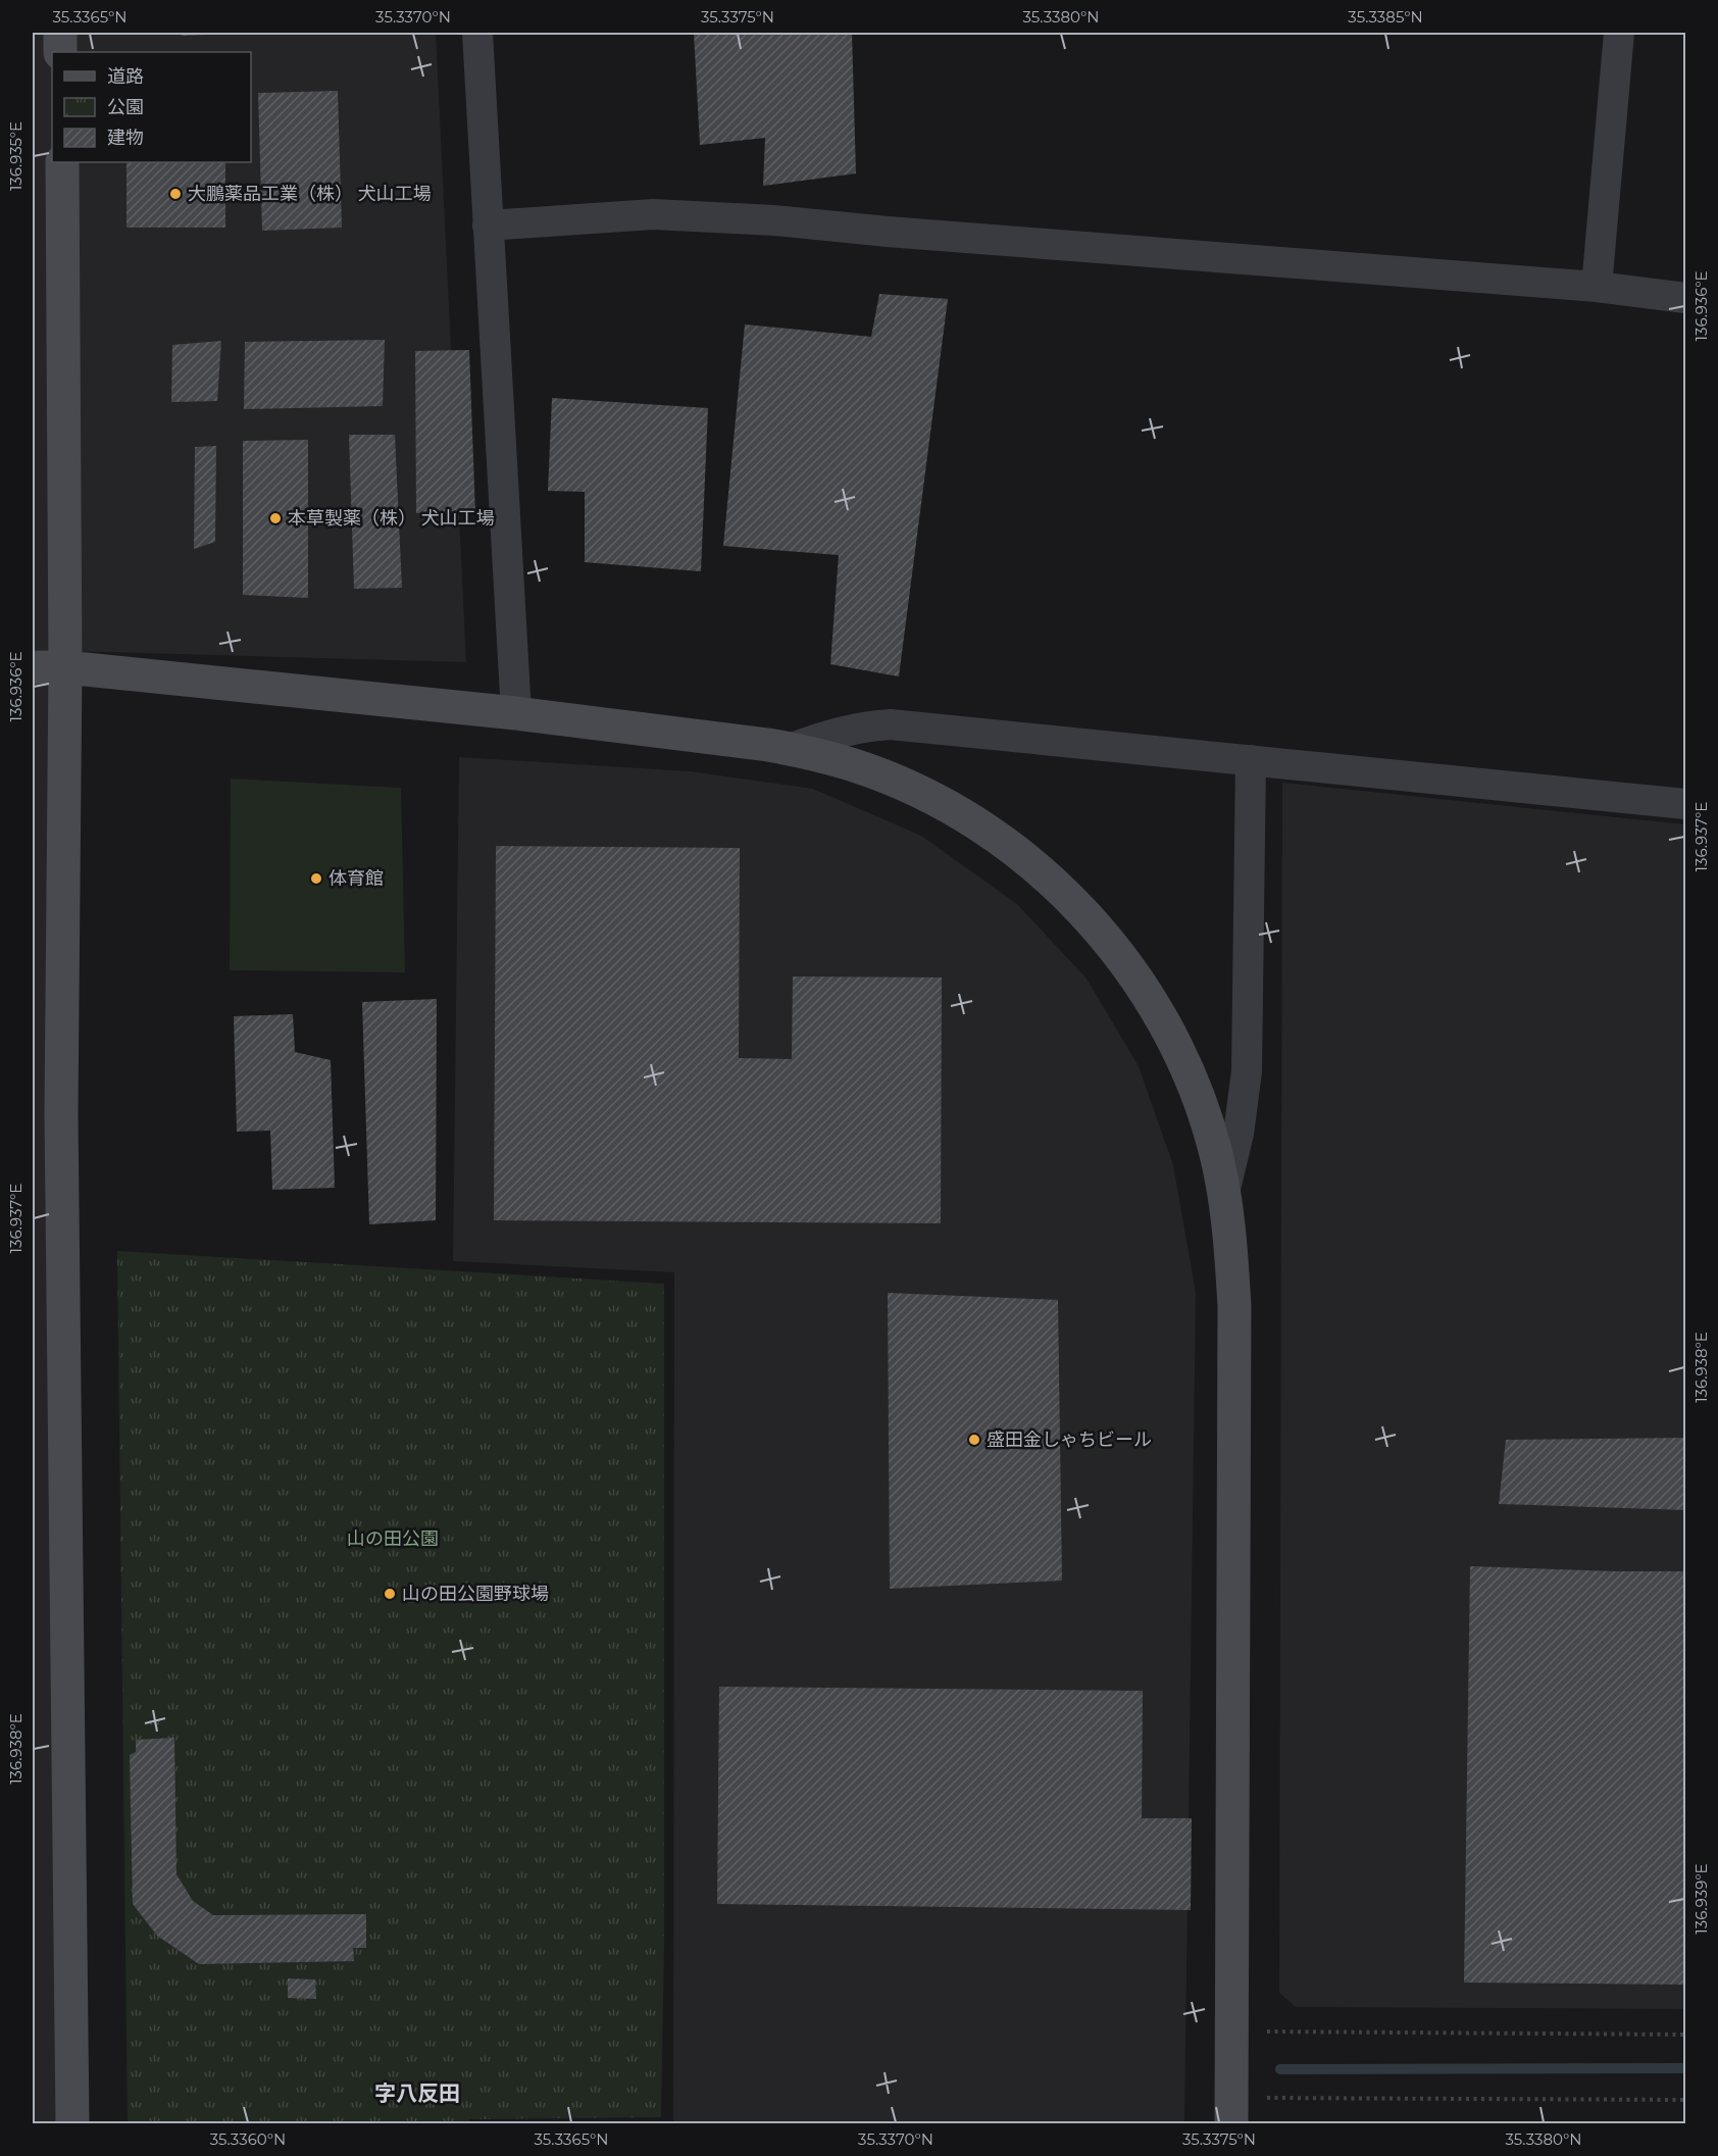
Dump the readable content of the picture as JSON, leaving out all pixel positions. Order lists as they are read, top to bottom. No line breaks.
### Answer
{"districts":["字八反田"],"parks":["山の田公園"],"places":["大鵬薬品工業（株） 犬山工場","本草製薬（株） 犬山工場","体育館","盛田金しゃちビール","山の田公園野球場"],"legend":["道路","公園","建物"],"coordinates":["35.3365°N","35.3370°N","35.3375°N","35.3380°N","35.3385°N","136.935°E","136.936°E","136.937°E","136.938°E","136.939°E","35.3360°N"]}
